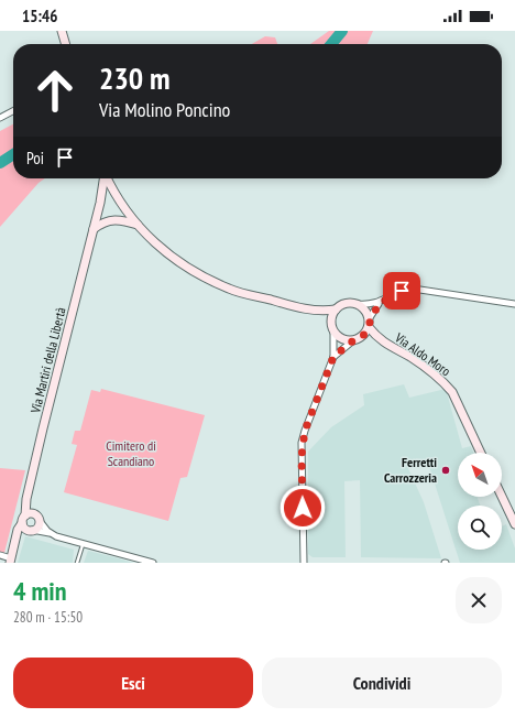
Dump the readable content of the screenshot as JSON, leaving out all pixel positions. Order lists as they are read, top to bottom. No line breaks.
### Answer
{"streets":{"main road":["Via Aldo Moro","Via Martiri della Libertà"]},"parks":["Cimitero di Scandiano"],"places":["Ferretti Carrozzeria"],"north":"top left","page":{"status":"15:46","turn":["230 m","Via Molino Poncino"],"then":"Poi","heading":["4 min","280 m · 15:50"],"buttons":["Esci","Condividi"]}}
